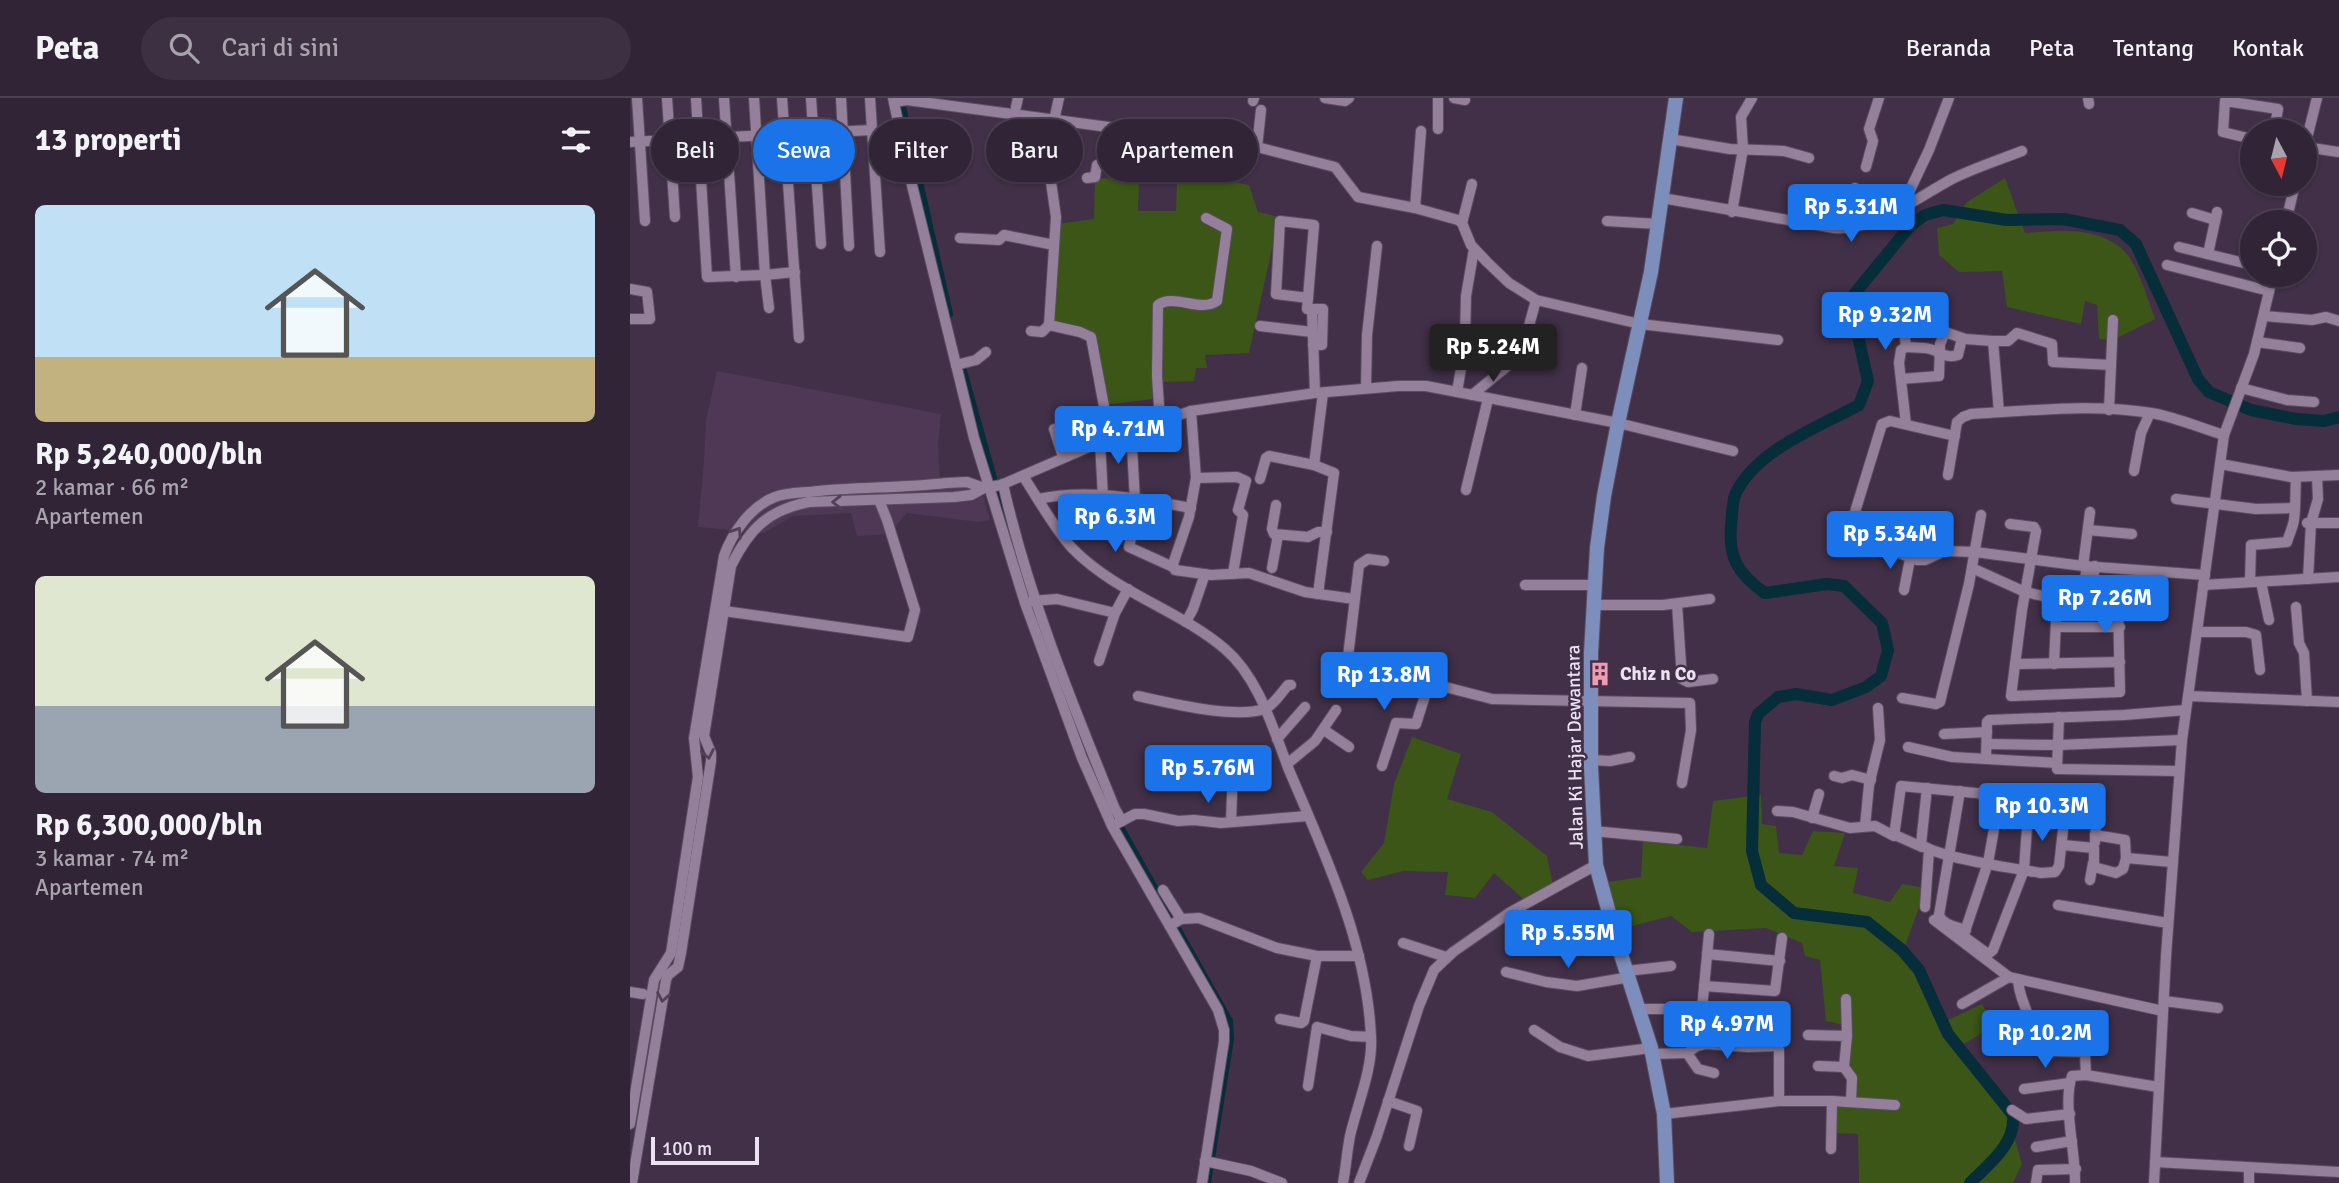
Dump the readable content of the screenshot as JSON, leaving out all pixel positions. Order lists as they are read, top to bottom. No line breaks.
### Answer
{"streets":{"main road":["Jalan Ki Hajar Dewantara"]},"places":{"building":["Chiz n Co"]},"scale_bar":"100 m","north":"bottom","page":{"header":"Peta","search":"Cari di sini","nav":["Beranda","Peta","Tentang","Kontak"],"heading":"13 properti","chip":["Beli","Sewa","Filter","Baru","Apartemen"],"list":[{"name":"Rp 5,240,000/bln","note":"2 kamar · 66 m² · Apartemen"},{"name":"Rp 6,300,000/bln","note":"3 kamar · 74 m² · Apartemen"}],"price":["Rp 5.31M","Rp 9.32M","Rp 5.24M","Rp 4.71M","Rp 6.3M","Rp 5.34M","Rp 7.26M","Rp 13.8M","Rp 5.76M","Rp 10.3M","Rp 5.55M","Rp 4.97M","Rp 10.2M"],"scale":"100 m"}}
